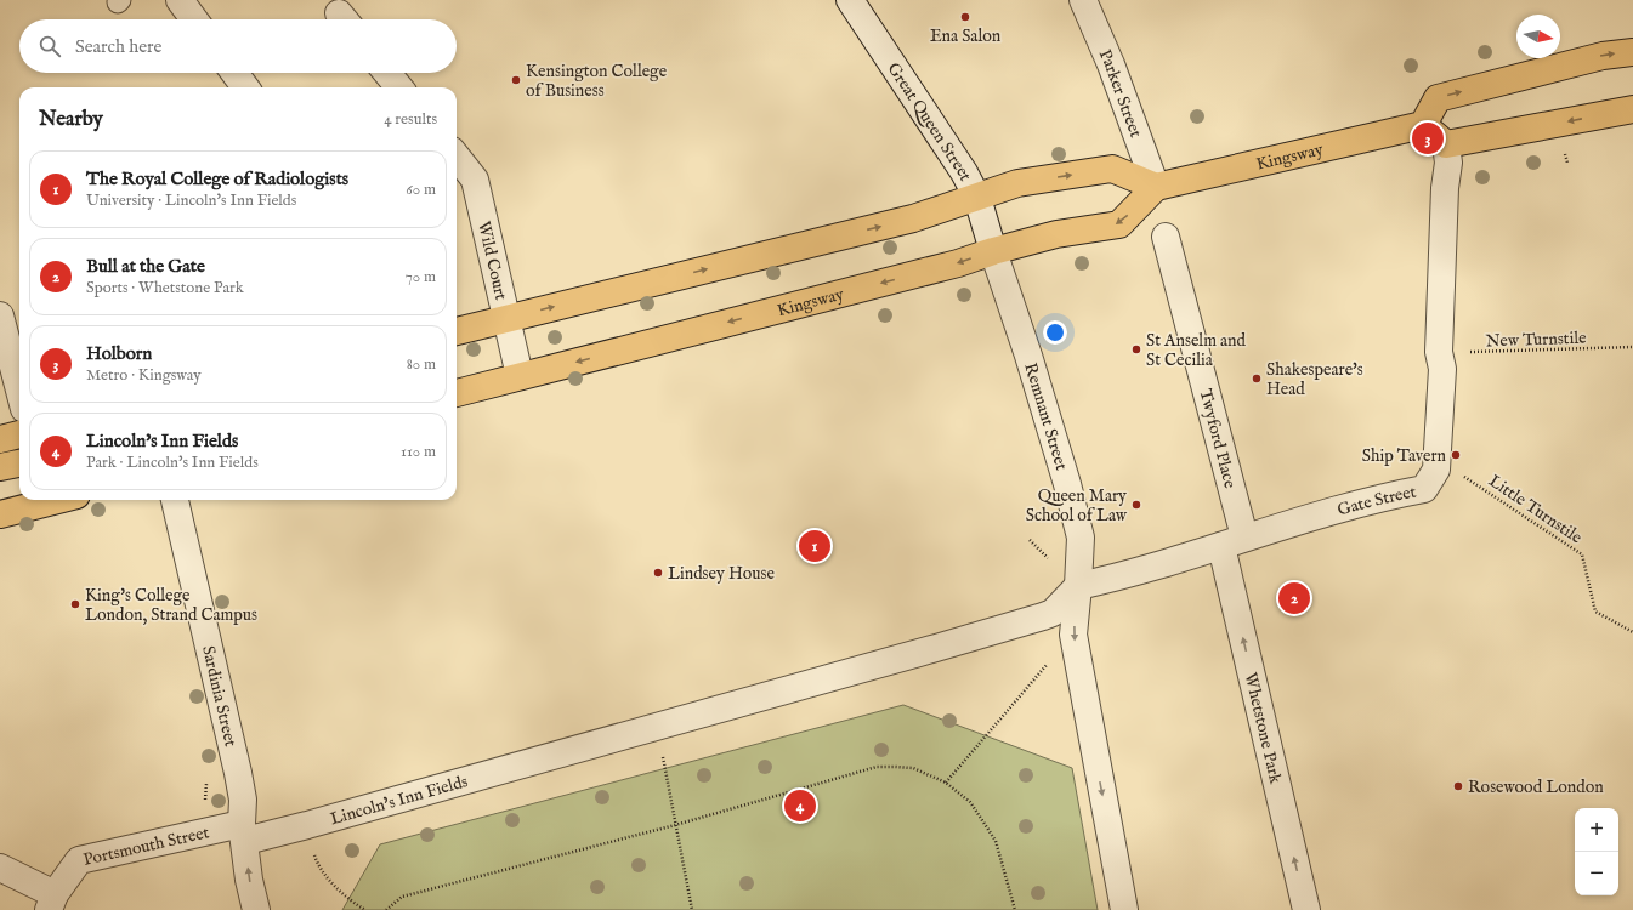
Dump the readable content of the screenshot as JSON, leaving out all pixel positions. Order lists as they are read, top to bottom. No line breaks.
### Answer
{"streets":{"main road":["Kingsway"],"street":["Parker Street","Great Queen Street","Wild Court","Remnant Street","Twyford Place","Gate Street","Sardinia Street","Whetstone Park","Lincoln's Inn Fields","Portsmouth Street"],"path":["New Turnstile","Little Turnstile"]},"crossings":[["Parker Street","Kingsway"],["Great Queen Street","Kingsway"],["Great Queen Street","Remnant Street"],["Kingsway","Wild Court"],["Kingsway","Remnant Street"],["New Turnstile","Gate Street"],["Remnant Street","Gate Street"],["Remnant Street","Lincoln's Inn Fields"],["Gate Street","Little Turnstile"],["Gate Street","Whetstone Park"],["Gate Street","Lincoln's Inn Fields"],["Sardinia Street","Lincoln's Inn Fields"],["Sardinia Street","Portsmouth Street"],["Lincoln's Inn Fields","Portsmouth Street"]],"places":["Ena Salon","Kensington College of Business","St Anselm and St Cecilia","Shakespeare's Head","Ship Tavern","Queen Mary School of Law","Lindsey House","King's College London, Strand Campus","Rosewood London"],"north":"right","page":{"search":"Search here","heading":["Nearby","4 results"],"pins":["3","1","2","4"],"list":[{"mark":"1","name":"The Royal College of Radiologists","note":"University · Lincoln's Inn Fields","value":"60 m"},{"mark":"2","name":"Bull at the Gate","note":"Sports · Whetstone Park","value":"70 m"},{"mark":"3","name":"Holborn","note":"Metro · Kingsway","value":"80 m"},{"mark":"4","name":"Lincoln's Inn Fields","note":"Park · Lincoln's Inn Fields","value":"110 m"}],"map_buttons":["+","−"]}}
